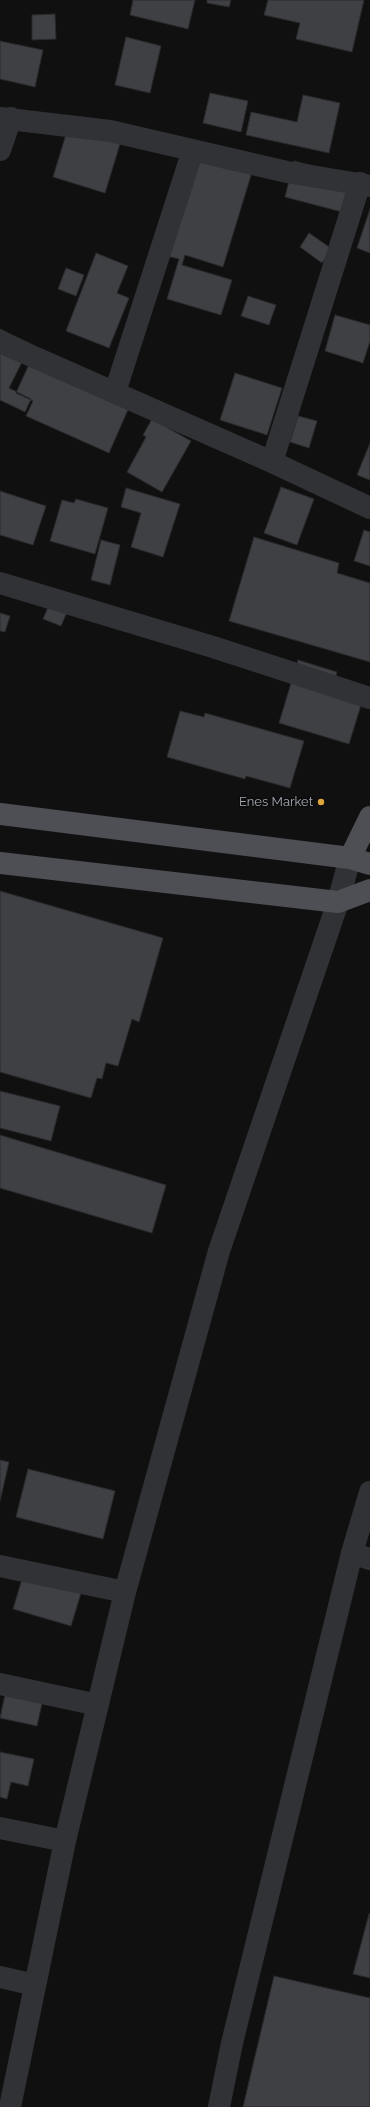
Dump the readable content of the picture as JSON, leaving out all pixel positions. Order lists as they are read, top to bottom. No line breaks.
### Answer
{"places":["Enes Market"]}
